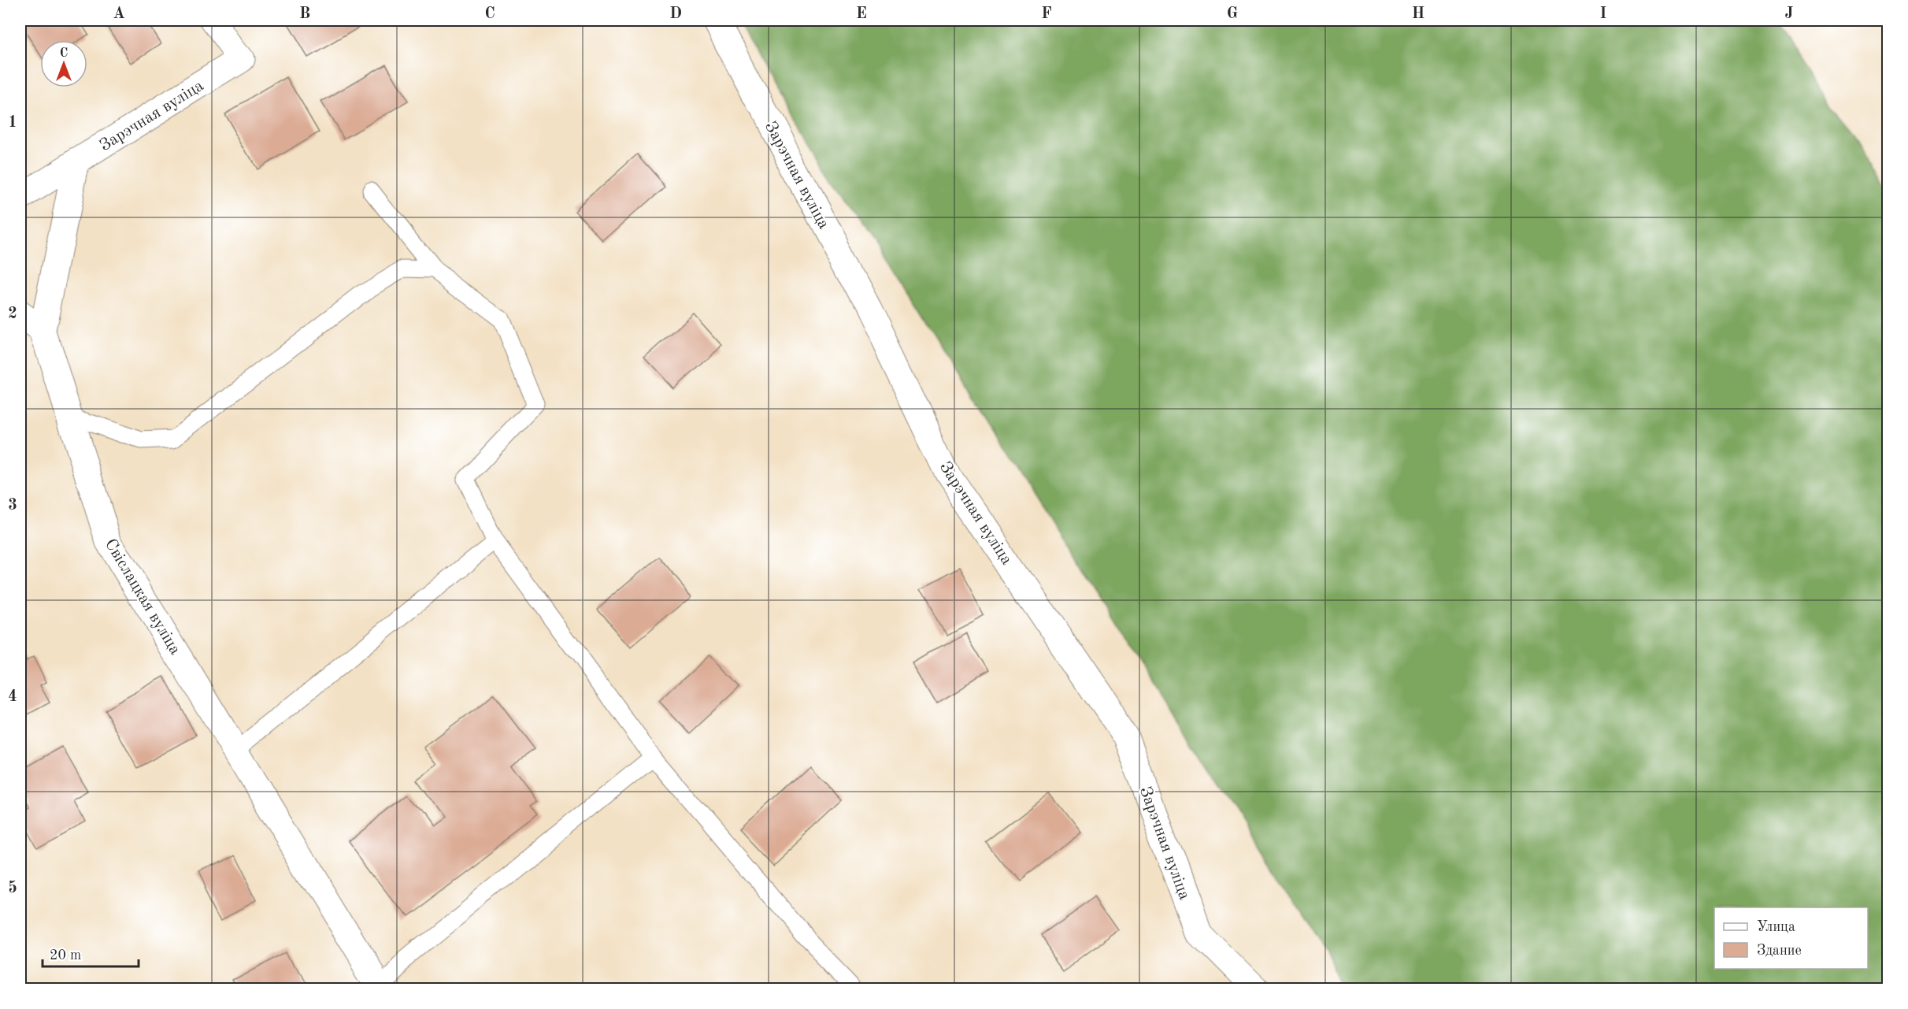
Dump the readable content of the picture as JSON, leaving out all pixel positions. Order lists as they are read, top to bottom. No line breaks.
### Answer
{"streets":{"street":["Зарэчная вуліца","Свіслацкая вуліца"]},"crossings":[["Зарэчная вуліца","Свіслацкая вуліца"]],"legend":["Улица","Здание"],"scale_bar":"20 m","north":"top","grid":{"columns":["A","B","C","D","E","F","G","H","I","J"],"rows":["1","2","3","4","5"]}}
